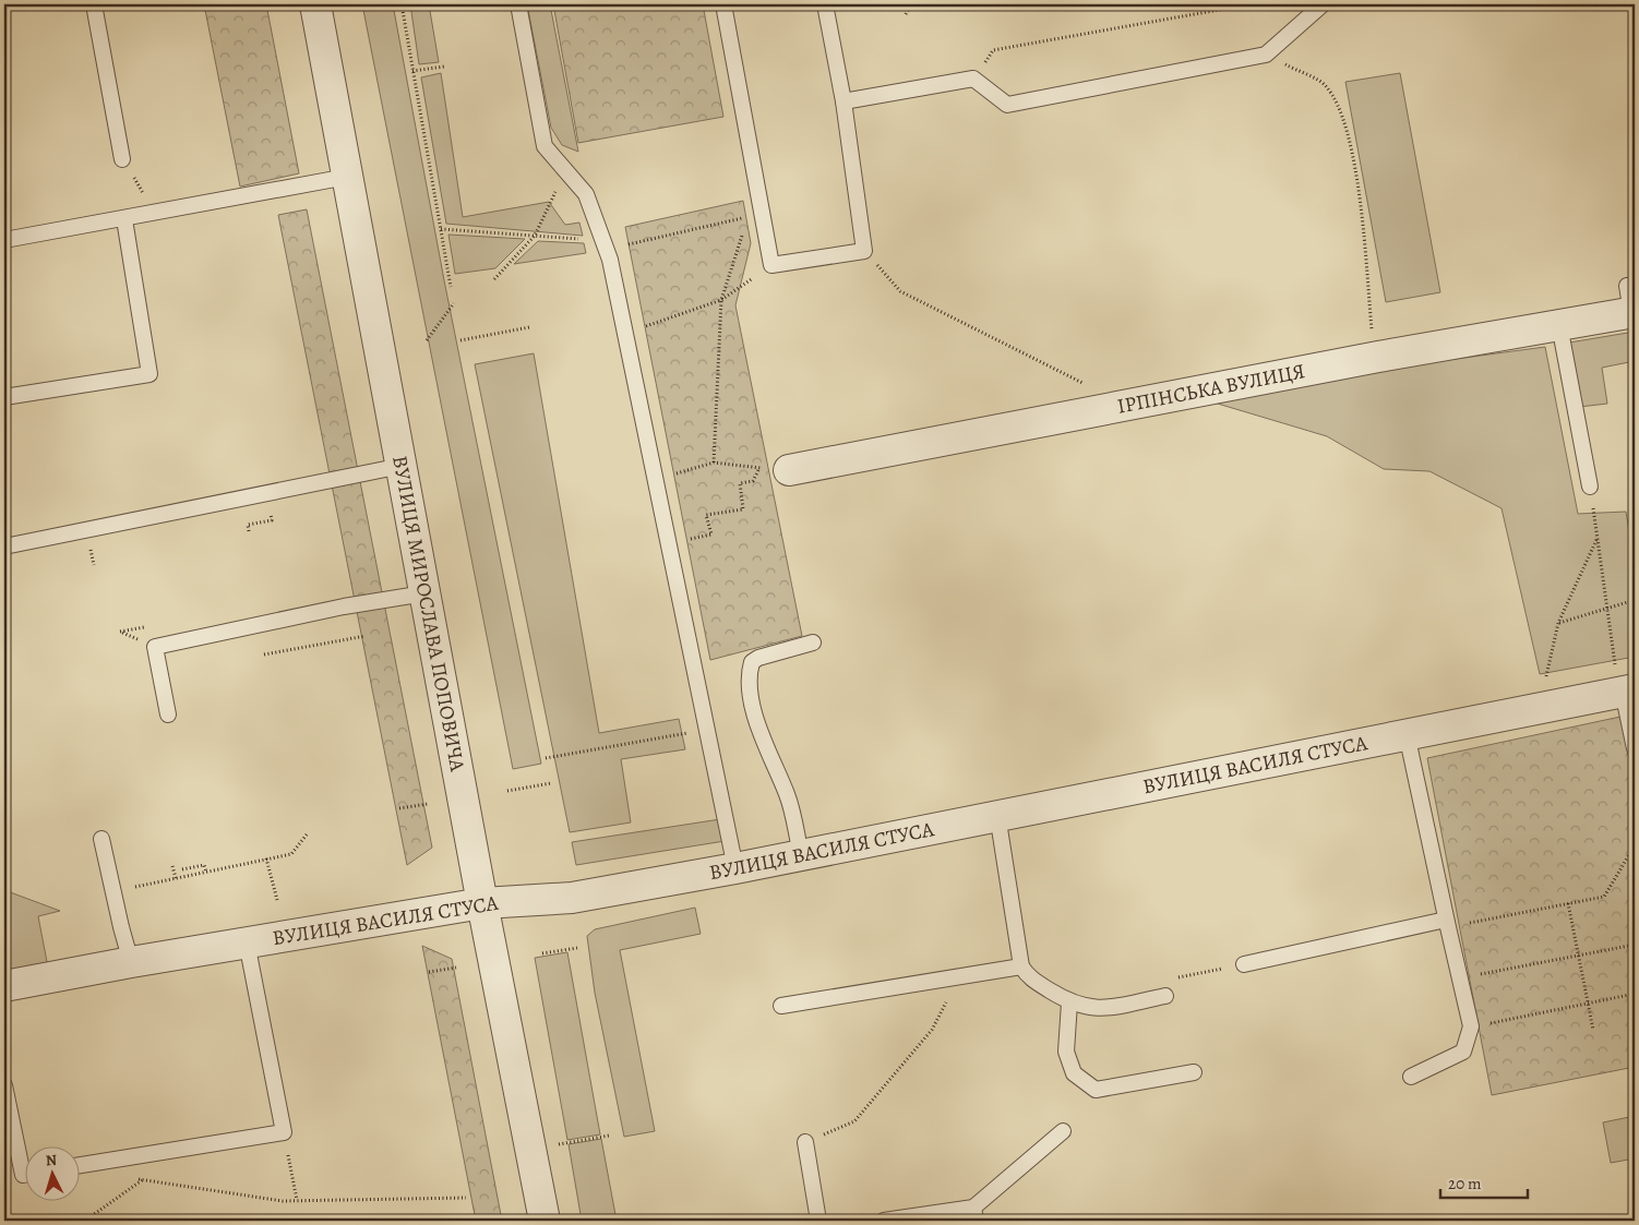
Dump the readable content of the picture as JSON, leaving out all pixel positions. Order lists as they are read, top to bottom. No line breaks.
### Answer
{"streets":{"street":["ІРПІНСЬКА ВУЛИЦЯ","ВУЛИЦЯ МИРОСЛАВА ПОПОВИЧА","ВУЛИЦЯ ВАСИЛЯ СТУСА"]},"crossings":[["ВУЛИЦЯ МИРОСЛАВА ПОПОВИЧА","ВУЛИЦЯ ВАСИЛЯ СТУСА"]],"scale_bar":"20 m","north":"top"}
